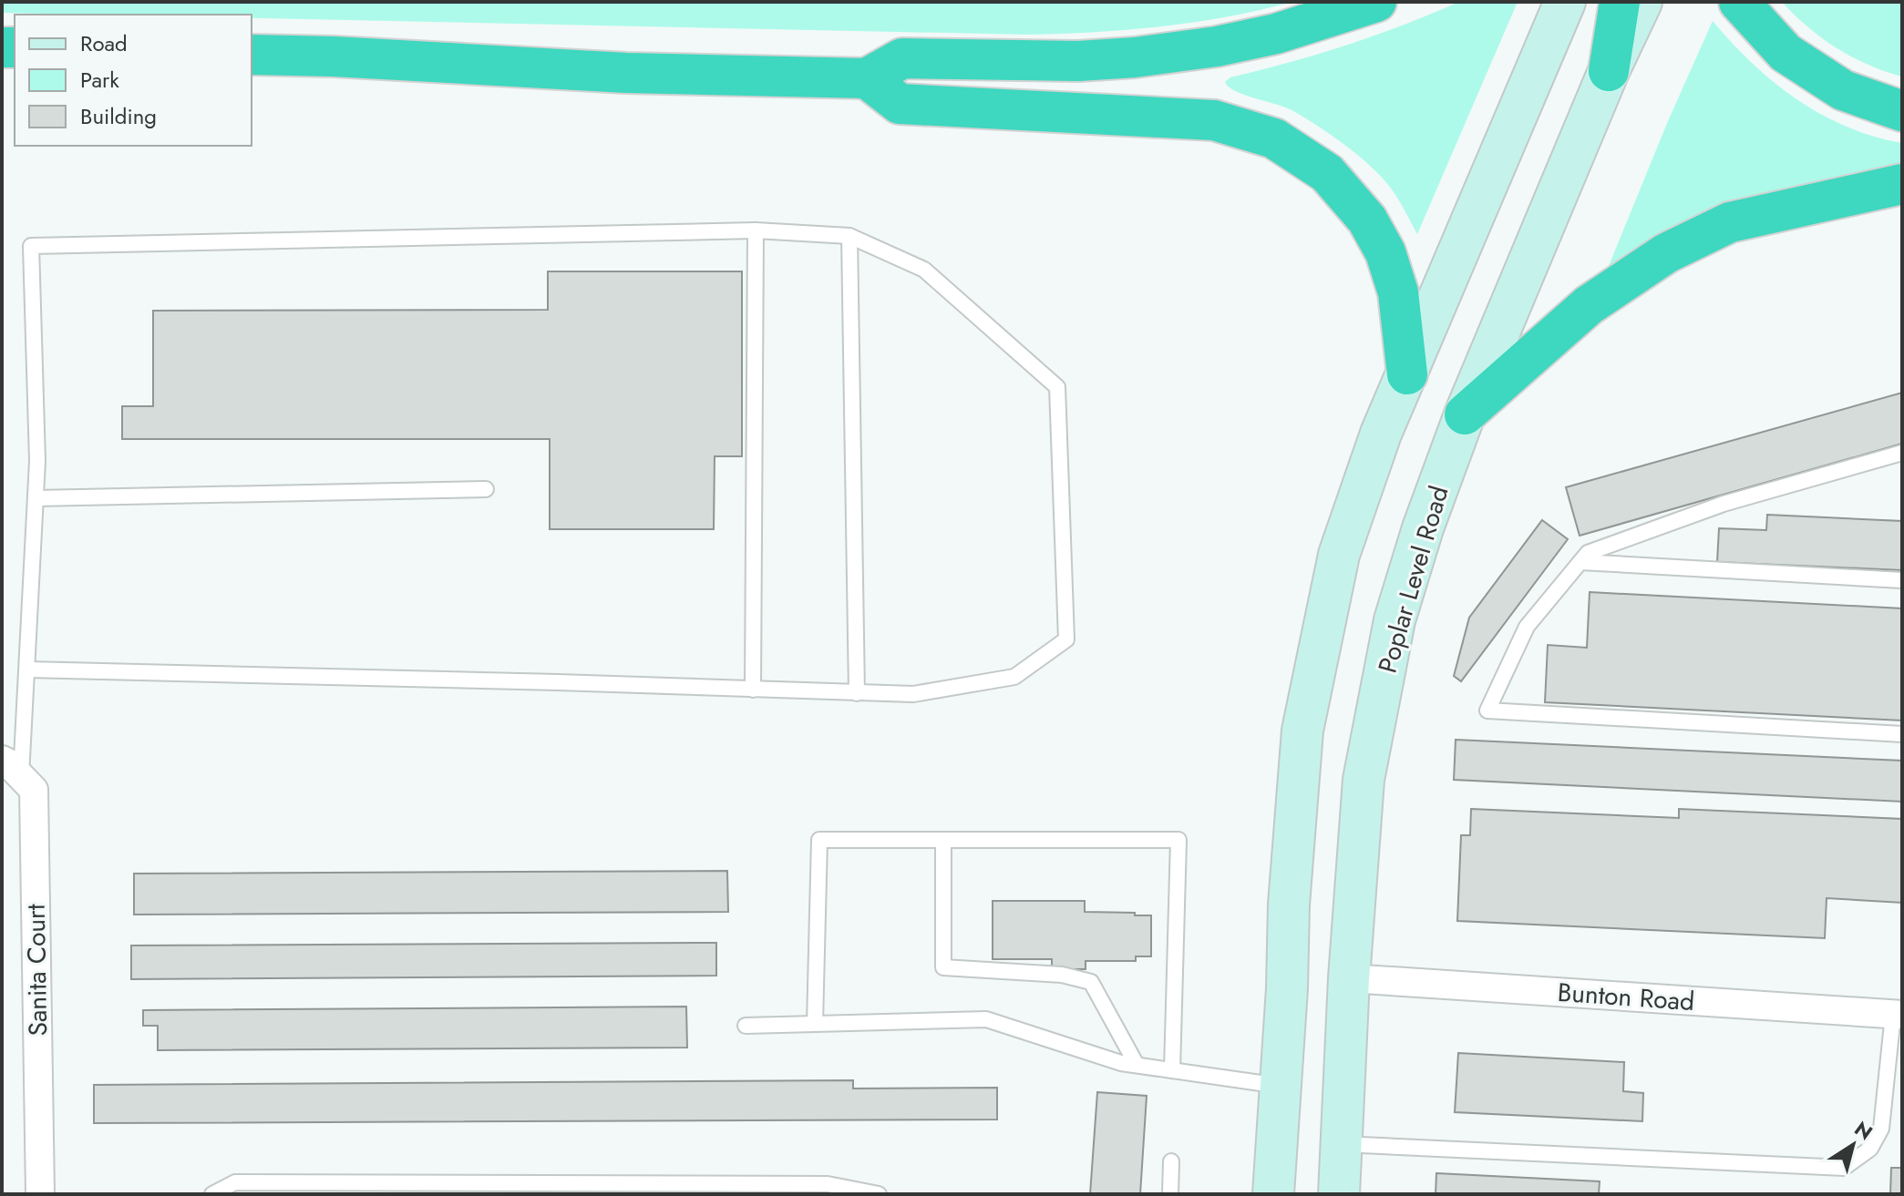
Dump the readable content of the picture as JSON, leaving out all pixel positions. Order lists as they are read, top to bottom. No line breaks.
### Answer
{"streets":{"main road":["Poplar Level Road"],"street":["Sanita Court","Bunton Road"]},"crossings":[["Poplar Level Road","Bunton Road"]],"legend":["Road","Park","Building"],"north":"top right"}
